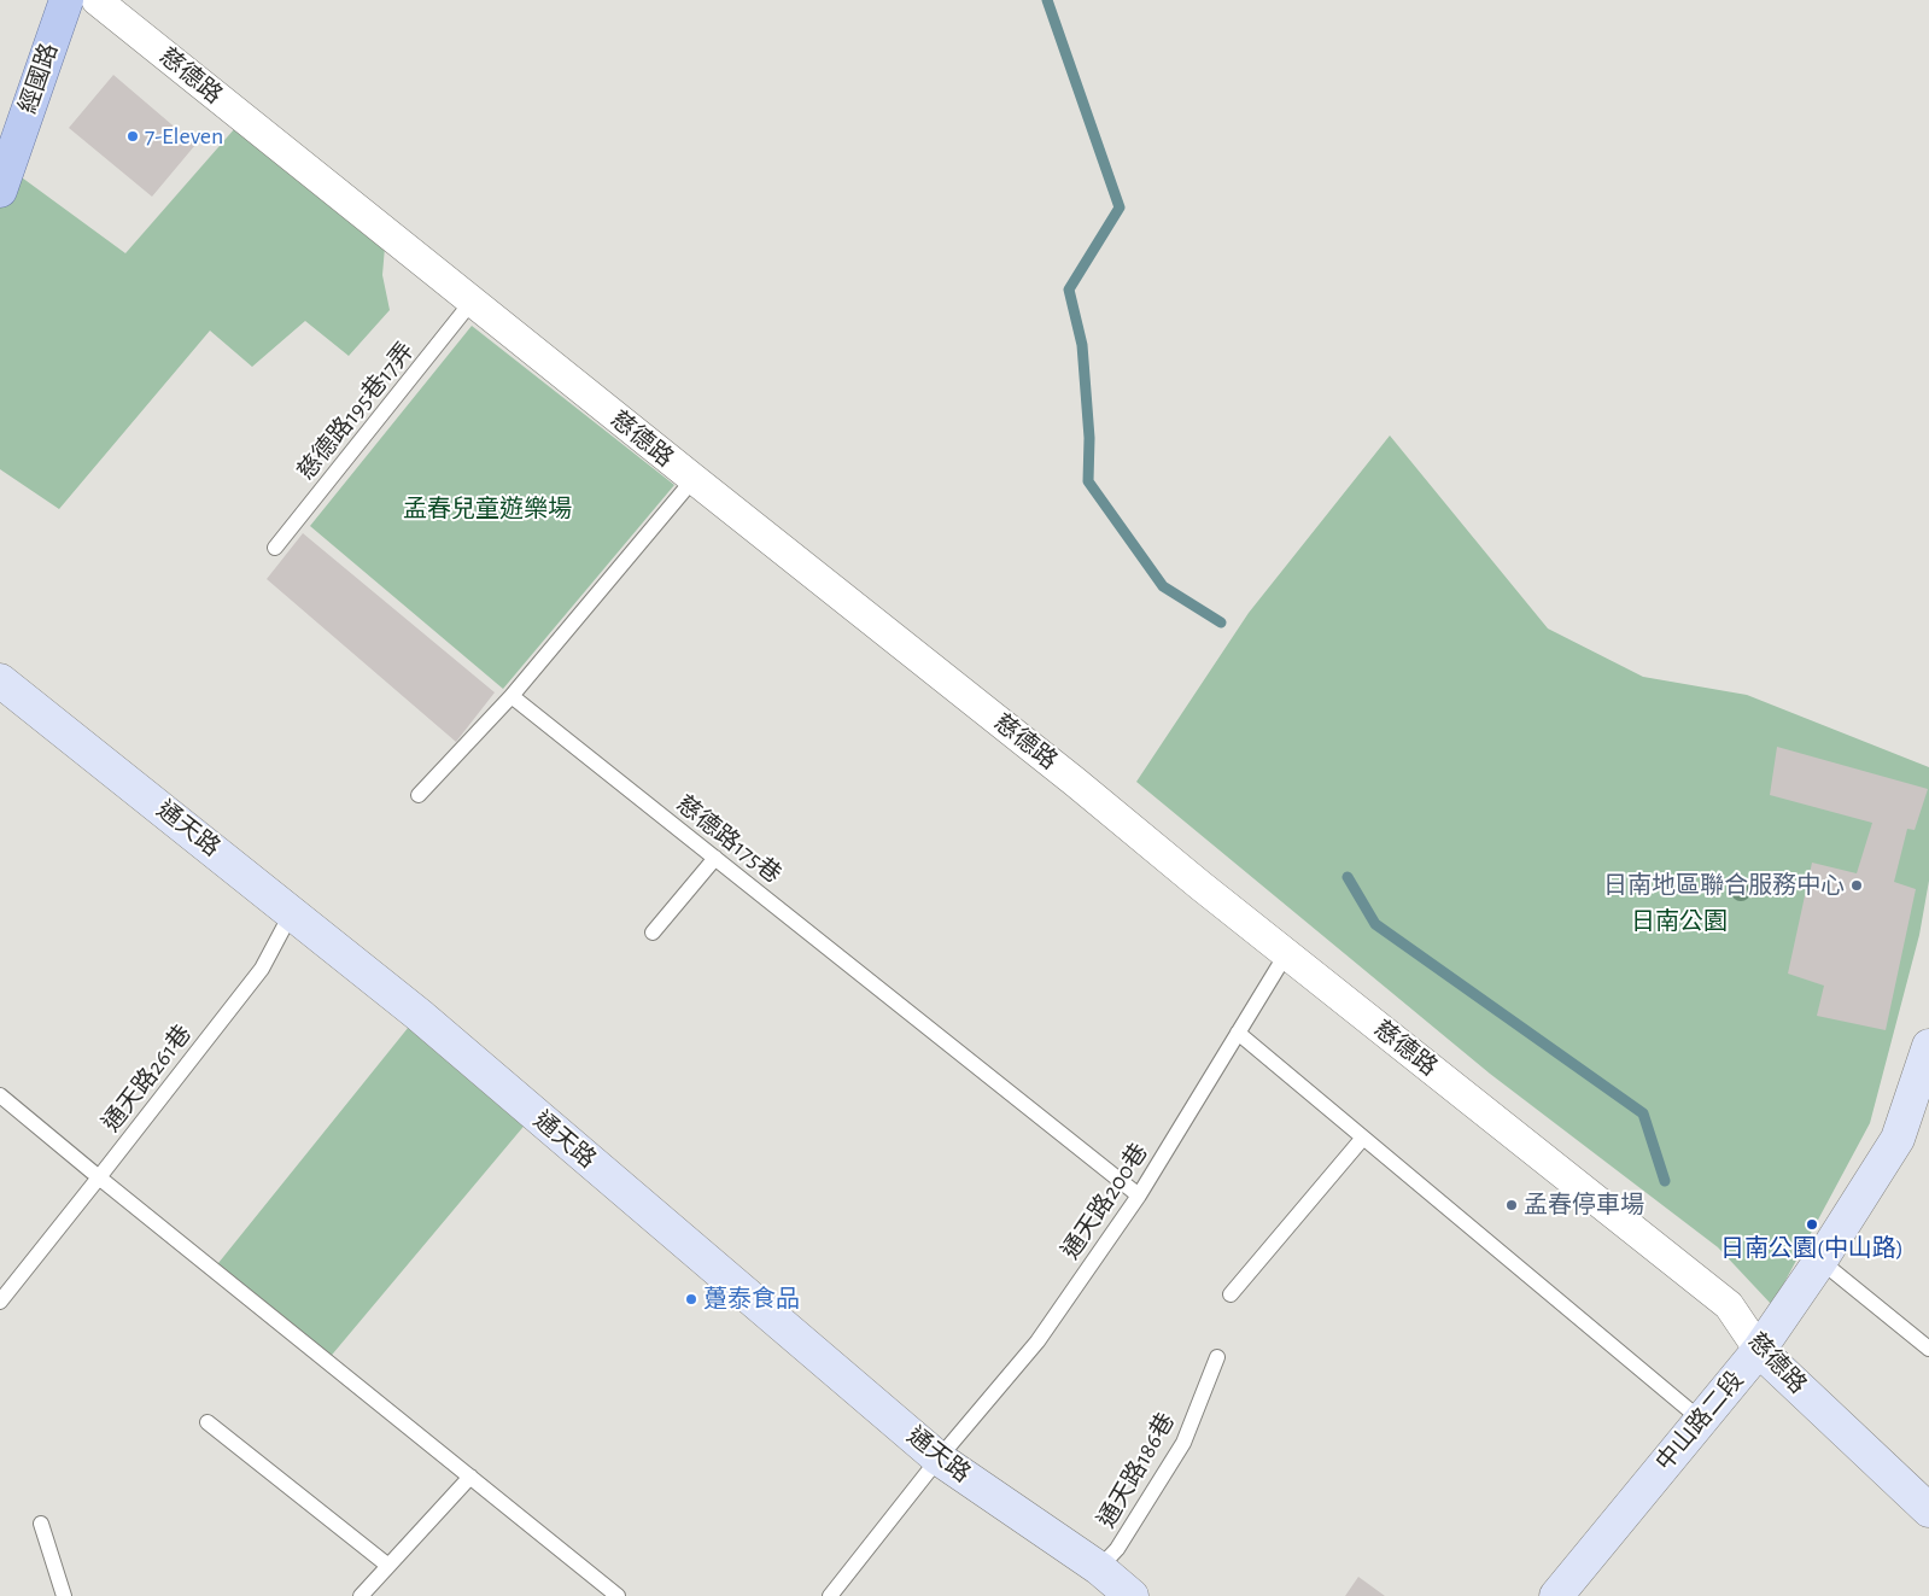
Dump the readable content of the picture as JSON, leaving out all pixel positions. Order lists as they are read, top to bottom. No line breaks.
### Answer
{"streets":{"main road":["慈德路","經國路","通天路","中山路二段"],"lane":["慈德路195巷17弄","慈德路175巷","通天路261巷","通天路200巷","通天路186巷"]},"crossings":[["慈德路","慈德路195巷17弄"],["慈德路","通天路200巷"],["慈德路","中山路二段"],["通天路","通天路261巷"],["通天路","通天路200巷"],["通天路","通天路186巷"],["慈德路175巷","通天路200巷"]],"parks":["孟春兒童遊樂場","日南公園"],"places":["7-Eleven","日南地區聯合服務中心","孟春停車場","日南公園(中山路)","躉泰食品"]}
